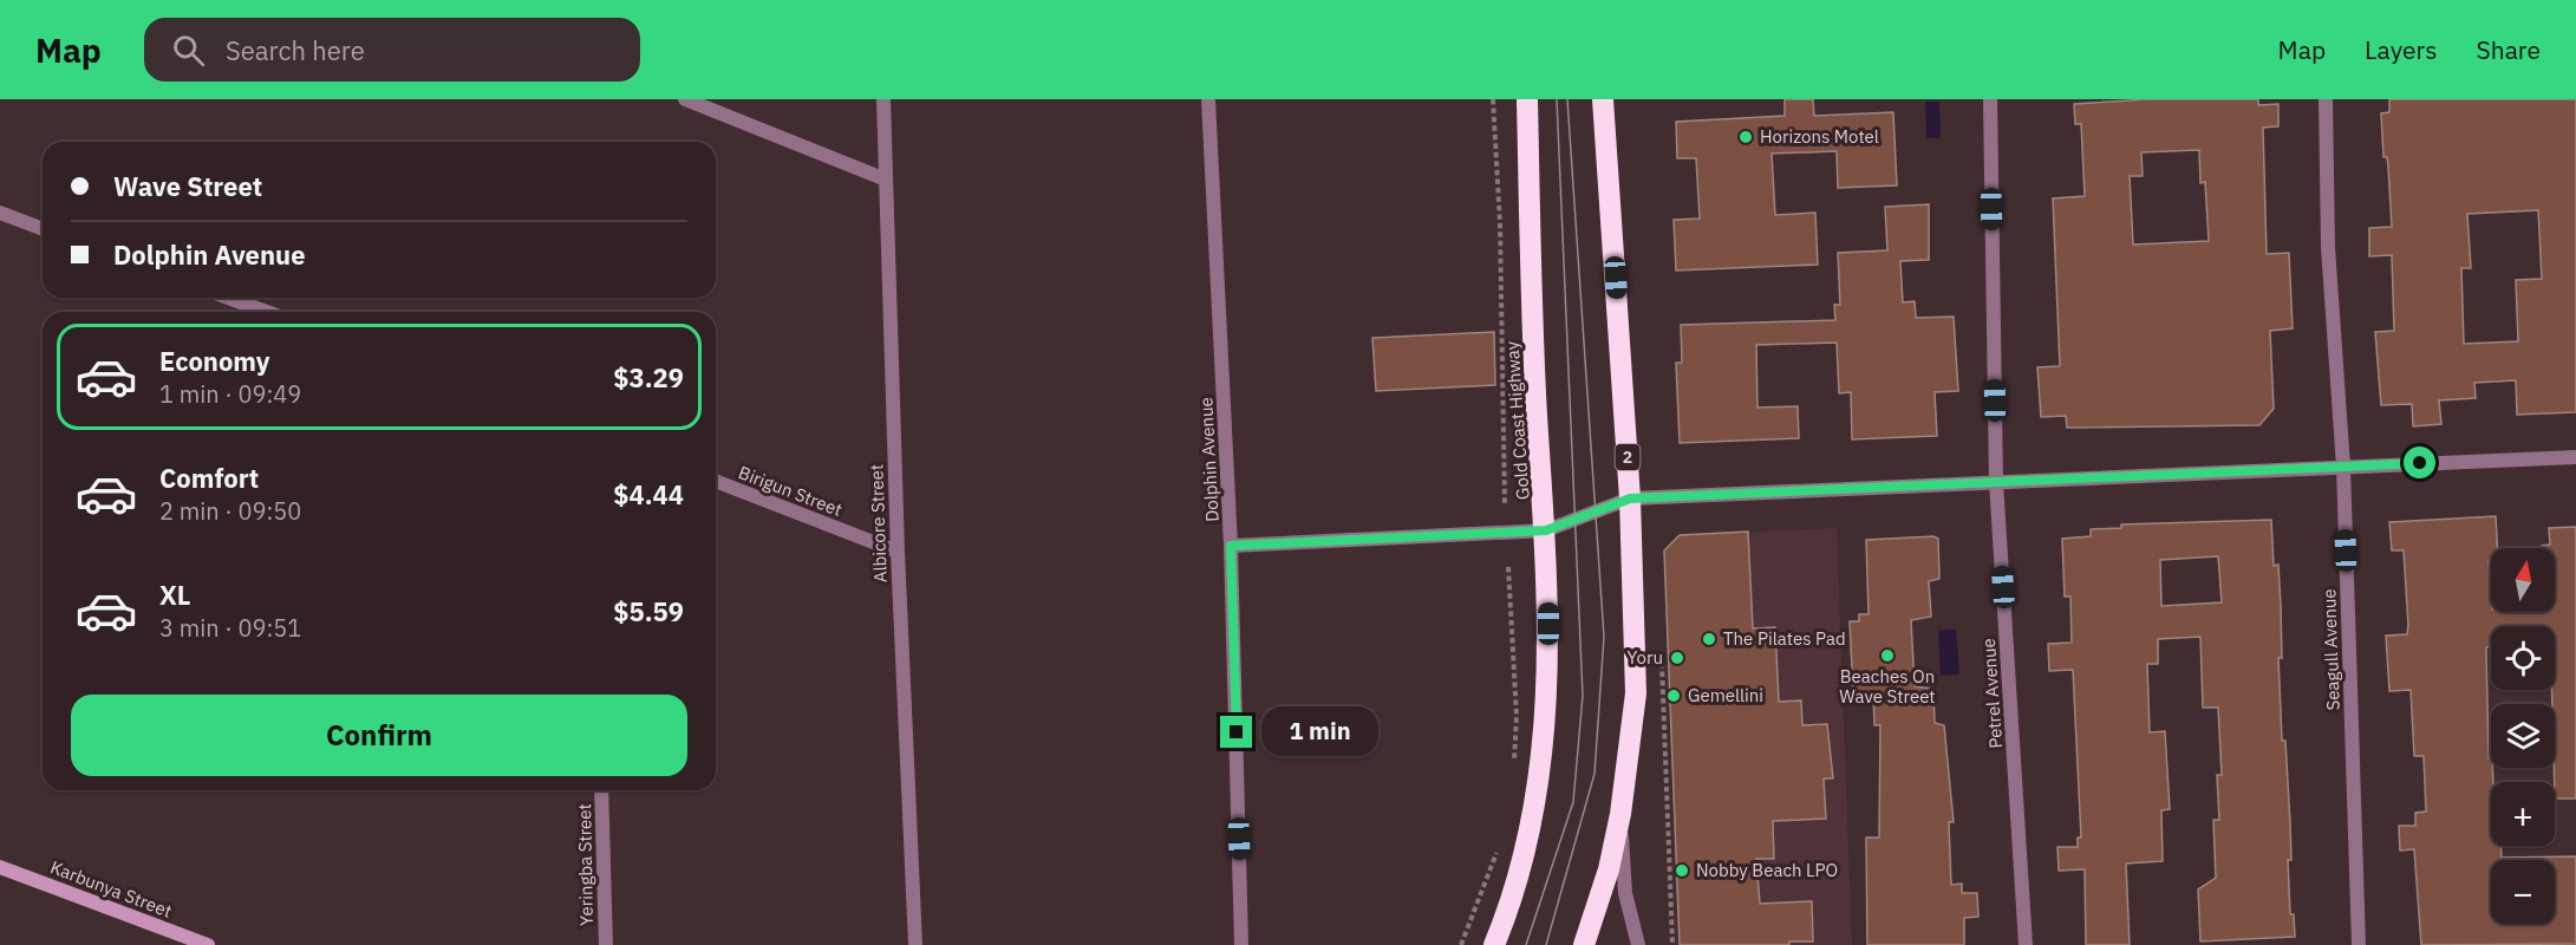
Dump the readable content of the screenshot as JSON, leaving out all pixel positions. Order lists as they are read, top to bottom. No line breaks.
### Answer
{"streets":{"highway":["Gold Coast Highway","2"],"street":["Dolphin Avenue","Birigun Street","Albicore Street","Seagull Avenue","Petrel Avenue","Yeringba Street","Karbunya Street"]},"crossings":[["Birigun Street","Albicore Street"]],"places":["Horizons Motel","The Pilates Pad","Beaches On Wave Street","Yoru","Gemellini","Nobby Beach LPO"],"north":"top","page":{"header":"Map","search":"Search here","nav":["Map","Layers","Share"],"banner":["Wave Street","Dolphin Avenue"],"list":[{"name":"Economy","note":"1 min · 09:49","value":"$3.29"},{"name":"Comfort","note":"2 min · 09:50","value":"$4.44"},{"name":"XL","note":"3 min · 09:51","value":"$5.59"}],"map_buttons":["+","−"],"buttons":"Confirm","bubble":"1 min"}}
